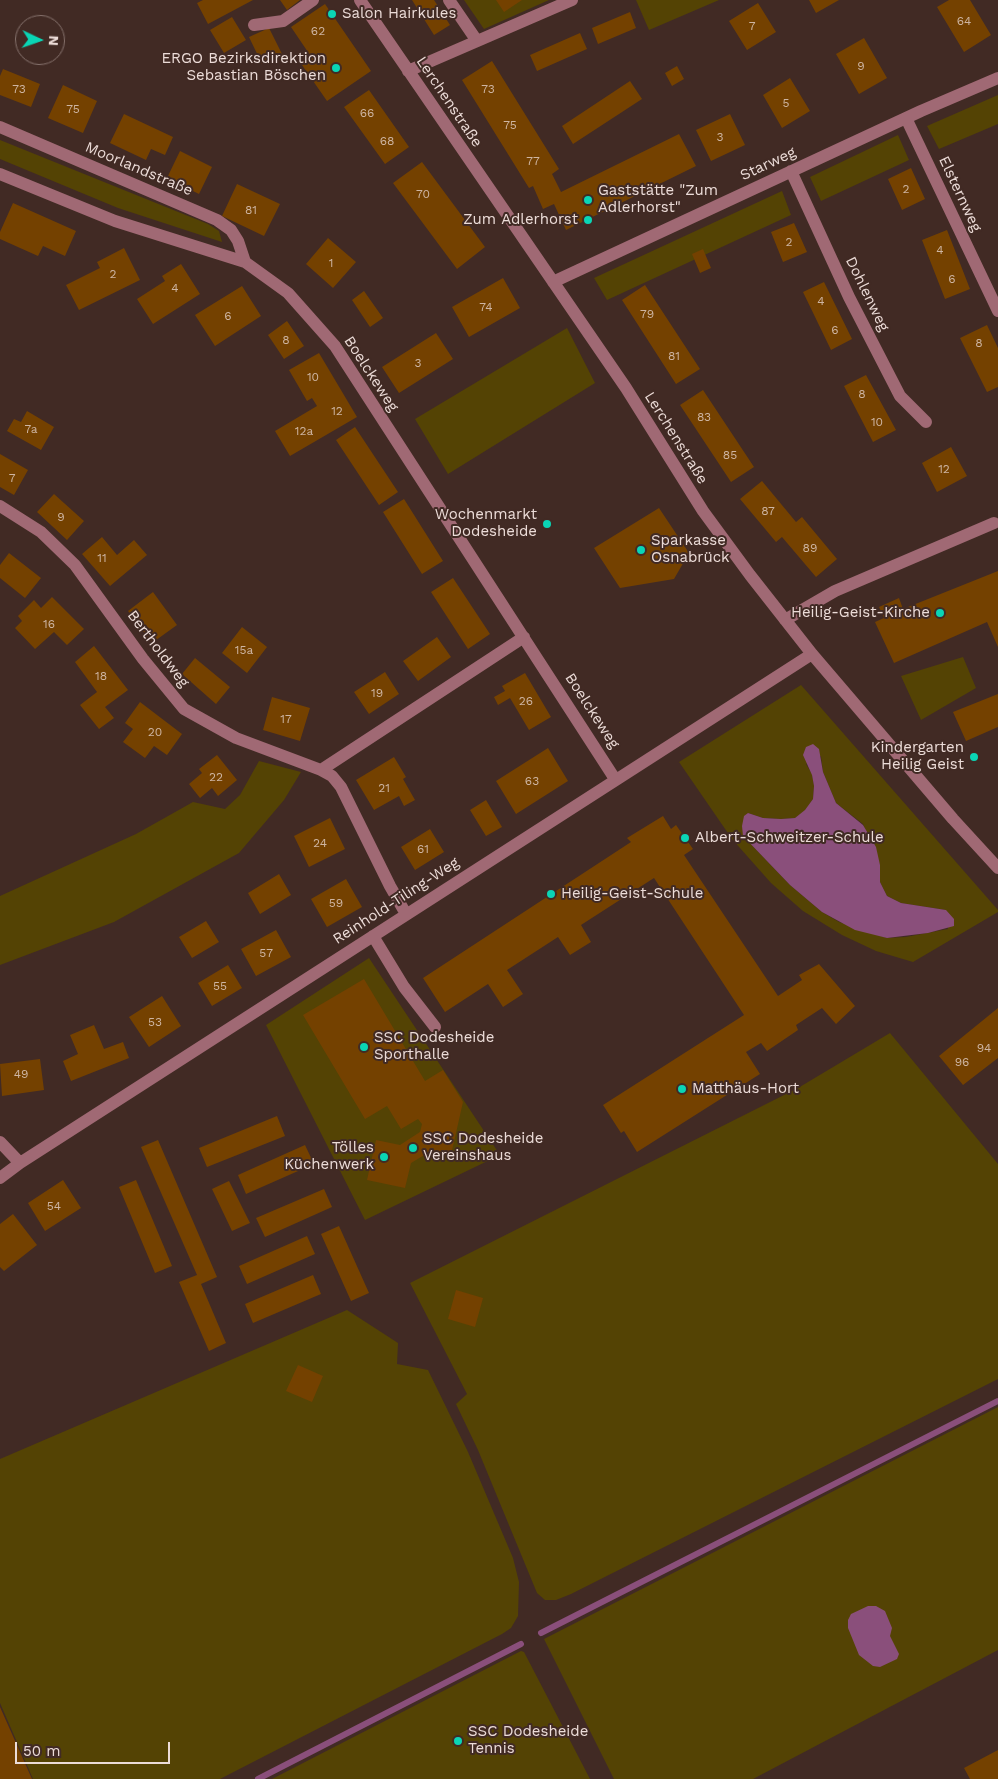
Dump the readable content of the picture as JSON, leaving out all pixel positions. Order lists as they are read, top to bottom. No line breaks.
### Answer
{"streets":{"street":["Lerchenstraße","Starweg","Moorlandstraße","Elsternweg","Dohlenweg","Boelckeweg","Bertholdweg","Reinhold-Tiling-Weg"]},"crossings":[["Lerchenstraße","Starweg"],["Lerchenstraße","Reinhold-Tiling-Weg"],["Starweg","Elsternweg"],["Starweg","Dohlenweg"],["Moorlandstraße","Boelckeweg"],["Boelckeweg","Reinhold-Tiling-Weg"],["Bertholdweg","Reinhold-Tiling-Weg"]],"places":["Salon Hairkules","ERGO Bezirksdirektion Sebastian Böschen","Gaststätte \"Zum Adlerhorst\"","Zum Adlerhorst","Wochenmarkt Dodesheide","Sparkasse Osnabrück","Heilig-Geist-Kirche","Kindergarten Heilig Geist","Albert-Schweitzer-Schule","Heilig-Geist-Schule","SSC Dodesheide Sporthalle","Matthäus-Hort","SSC Dodesheide Vereinshaus","Tölles Küchenwerk","SSC Dodesheide Tennis"],"house_numbers":["64","7","62","9","73","73","5","75","66","75","3","68","77","2","70","81","2","4","1","2","6","4","4","74","79","6","6","8","8","81","3","10","8","12","83","10","7a","12a","85","12","7","87","9","89","11","16","15a","18","19","26","17","20","22","63","21","24","61","59","57","55","53","94","96","49","54"],"scale_bar":"50 m","north":"right"}
